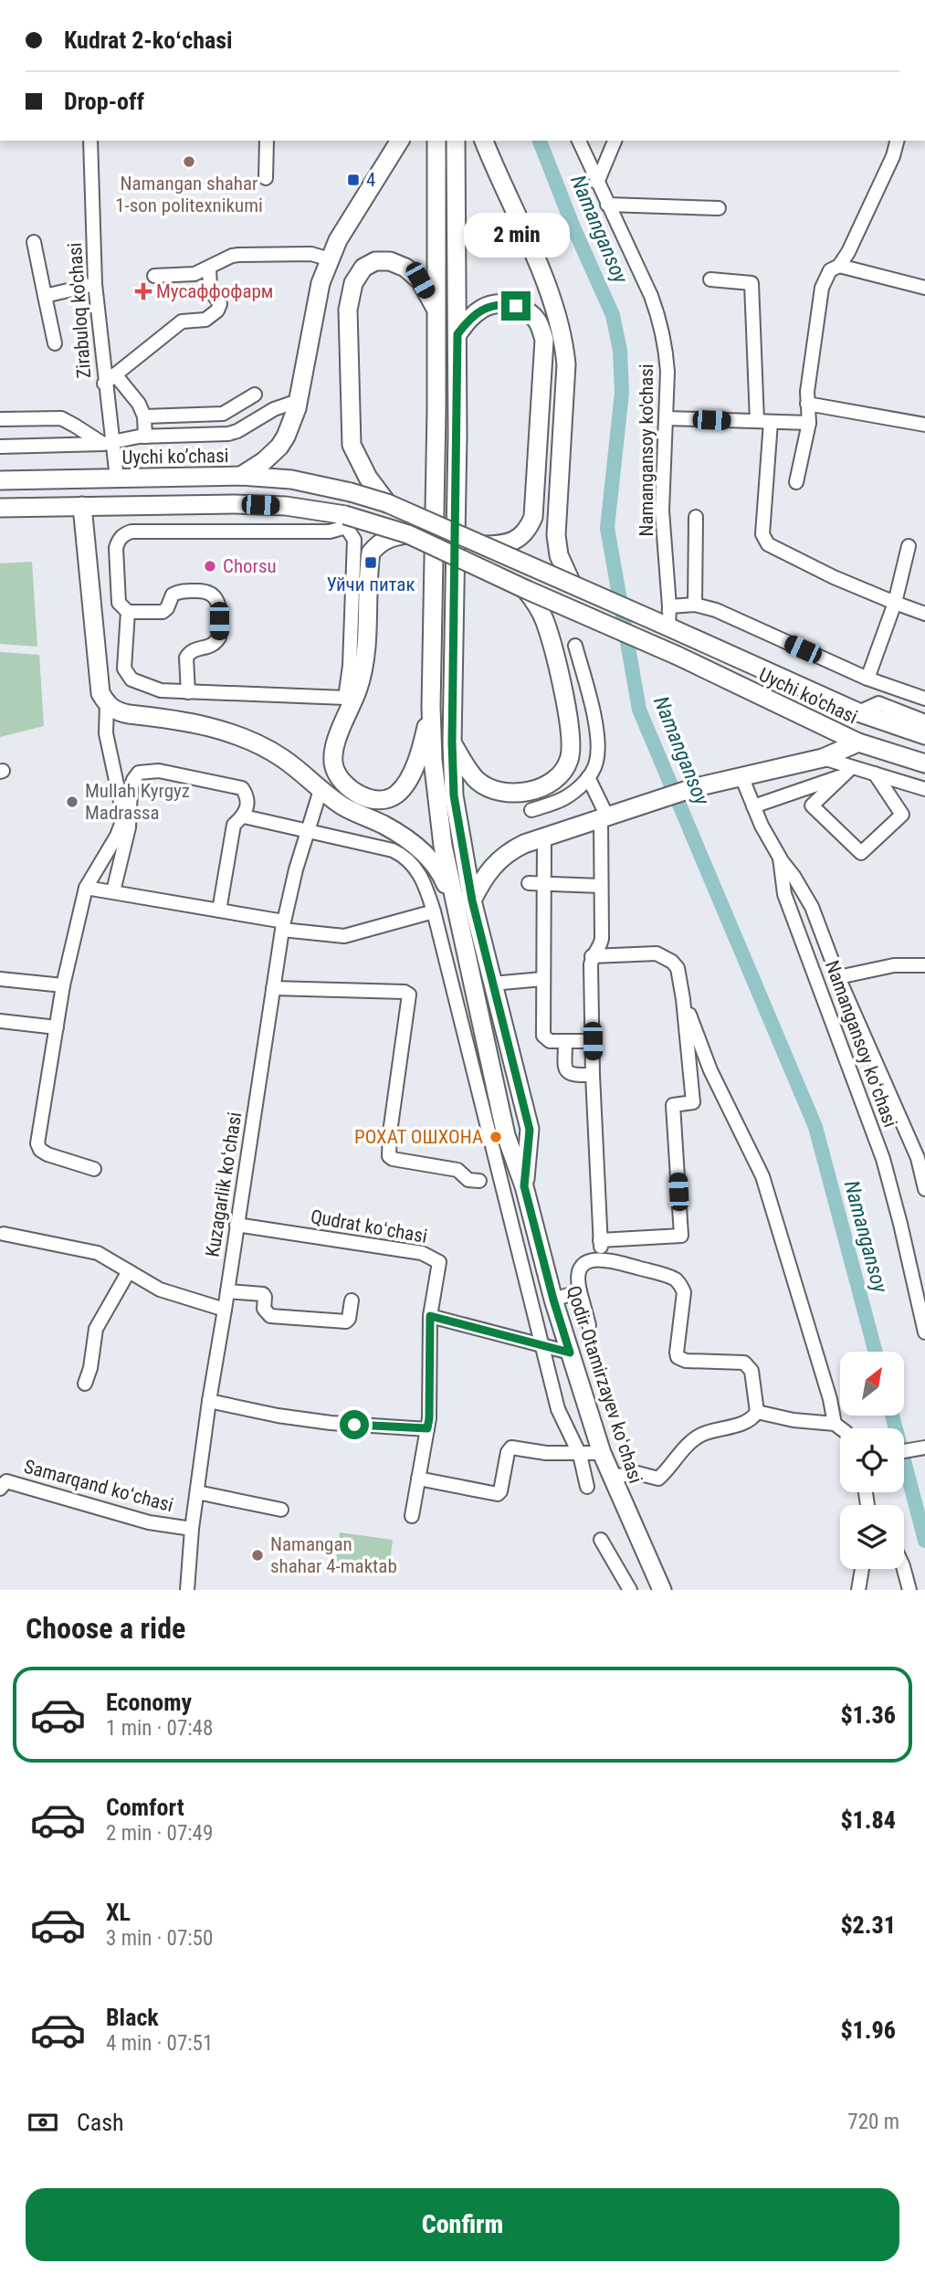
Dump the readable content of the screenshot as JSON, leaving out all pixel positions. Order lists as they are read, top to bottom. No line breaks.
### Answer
{"streets":{"main road":["Uychi ko’chasi","Uychi ko'chasi","Qodir Otamirzayev koʻchasi"],"street":["Zirabuloq ko'chasi","Namangansoy ko'chasi","Namangansoy koʻchasi","Kuzagarlik koʻchasi","Qudrat koʻchasi","Samarqand koʻchasi"]},"crossings":[["Zirabuloq ko'chasi","Uychi ko’chasi"],["Namangansoy ko'chasi","Uychi ko'chasi"],["Uychi ko’chasi","Uychi ko'chasi"],["Kuzagarlik koʻchasi","Qudrat koʻchasi"],["Kuzagarlik koʻchasi","Samarqand koʻchasi"]],"water":["Namangansoy"],"places":{"other":["Namangan shahar 1-son politexnikumi","Chorsu","Mullah Kyrgyz Madrassa","РОХАТ ОШХОНА","Namangan shahar 4-maktab"],"transit":["4","Уйчи питак"],"health":["Мусаффофарм"]},"north":"top right","page":{"banner":["Kudrat 2-koʻchasi","Drop-off"],"bubble":"2 min","heading":"Choose a ride","list":[{"name":"Economy","note":"1 min · 07:48","value":"$1.36"},{"name":"Comfort","note":"2 min · 07:49","value":"$1.84"},{"name":"XL","note":"3 min · 07:50","value":"$2.31"},{"name":"Black","note":"4 min · 07:51","value":"$1.96"}],"pay":["Cash","720 m"],"buttons":"Confirm"}}
